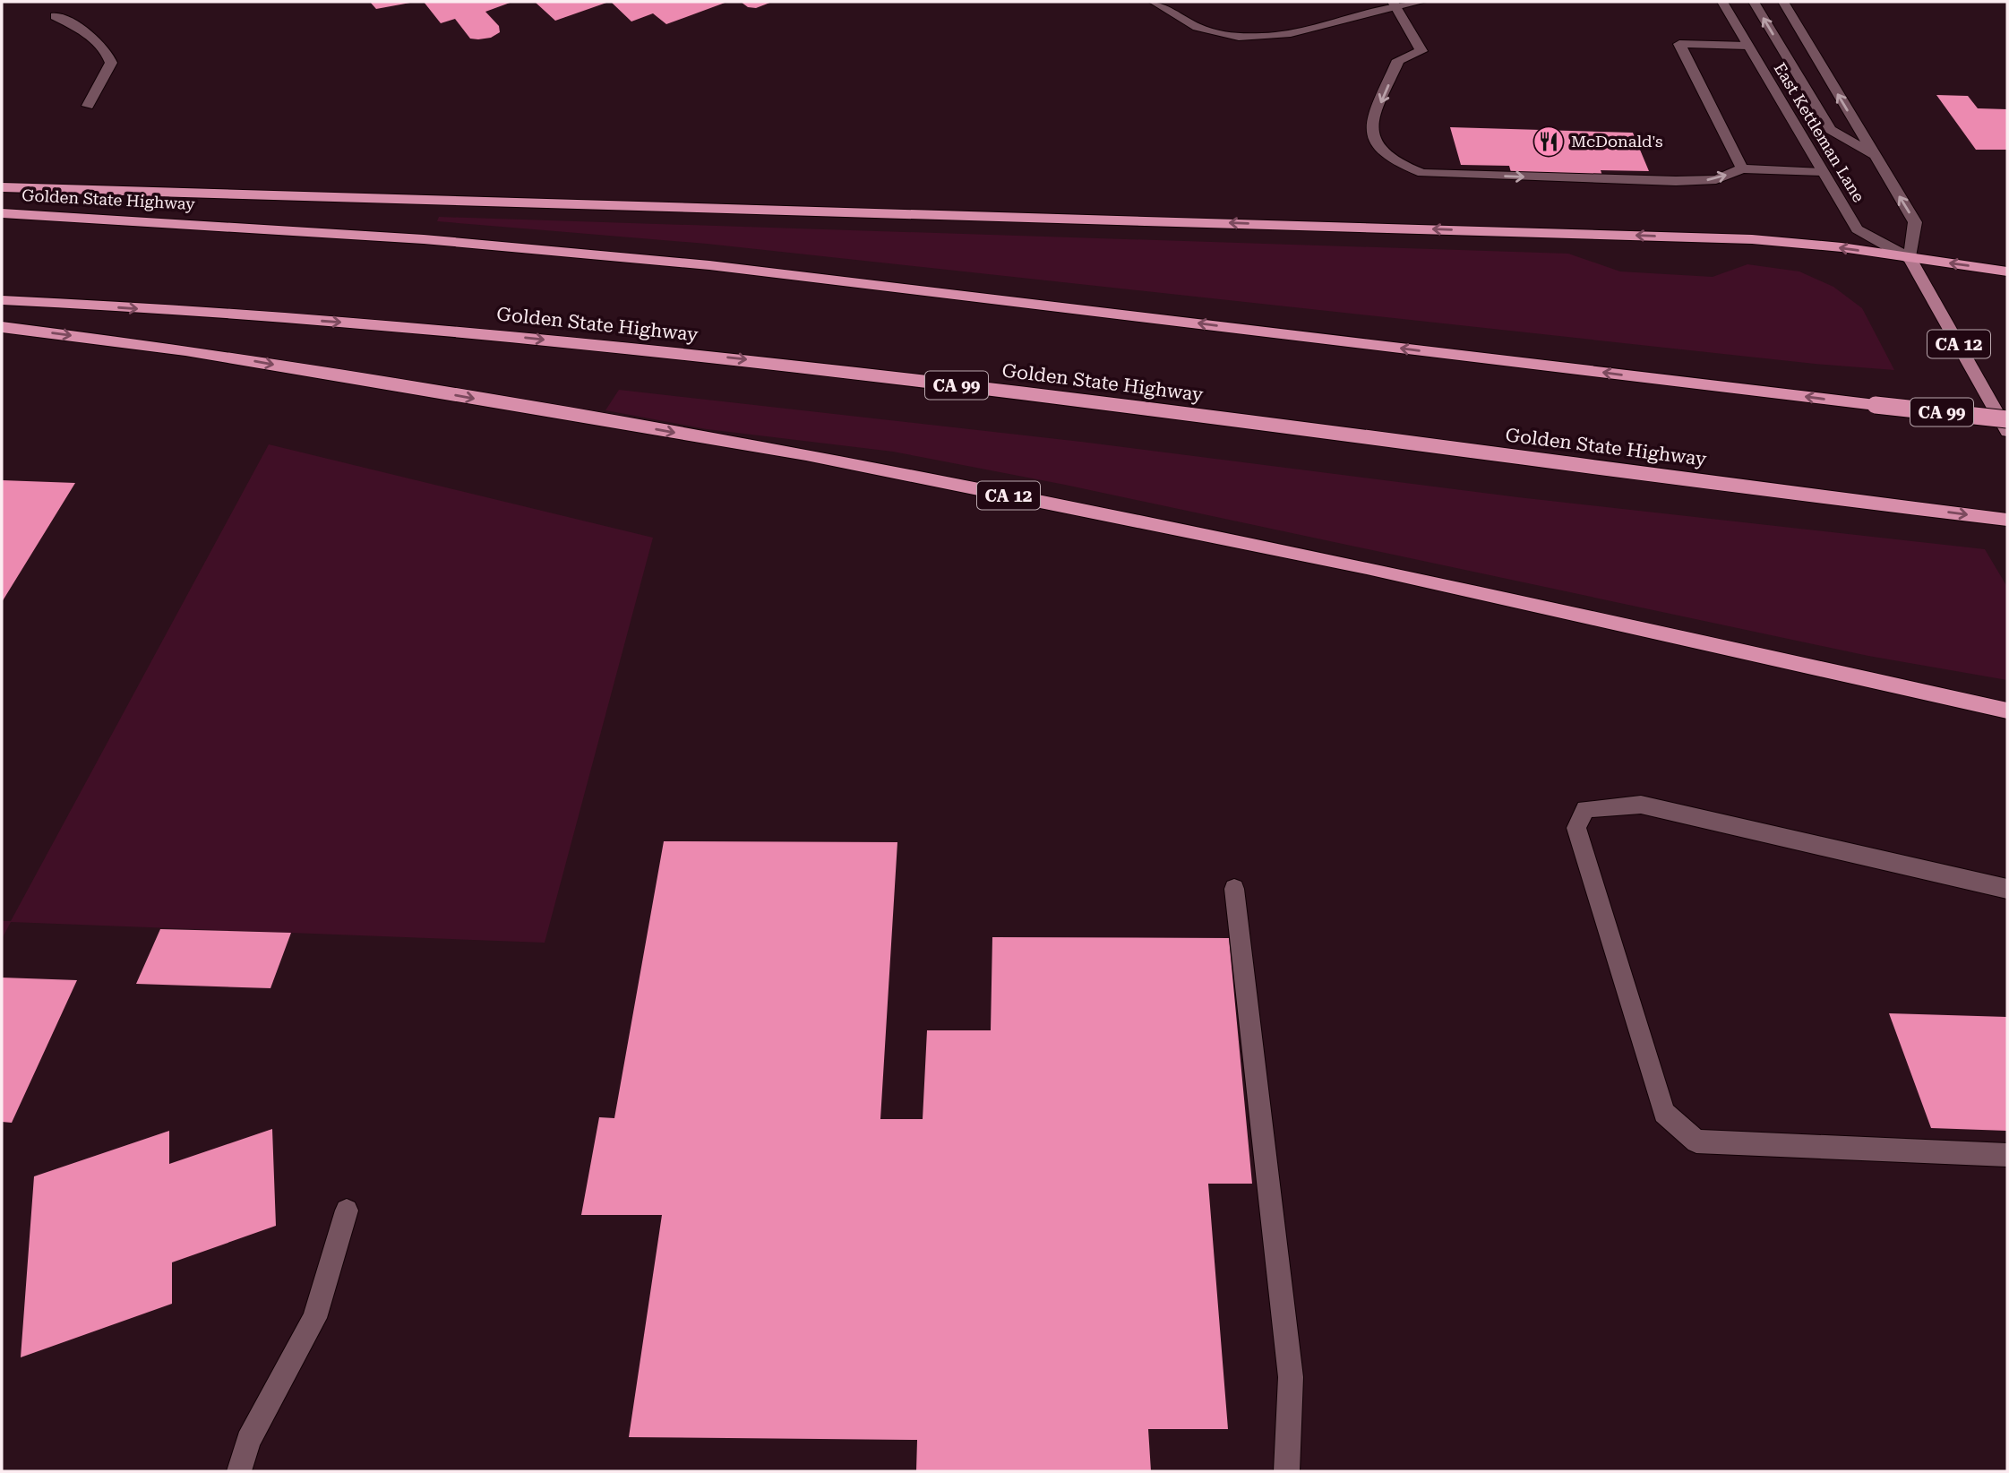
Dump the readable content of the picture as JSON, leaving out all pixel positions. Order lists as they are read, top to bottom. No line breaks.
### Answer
{"streets":{"highway":["Golden State Highway","CA 12","CA 99"],"street":["East Kettleman Lane"]},"crossings":[["East Kettleman Lane","CA 12"]],"places":{"restaurant":["McDonald's"]}}
